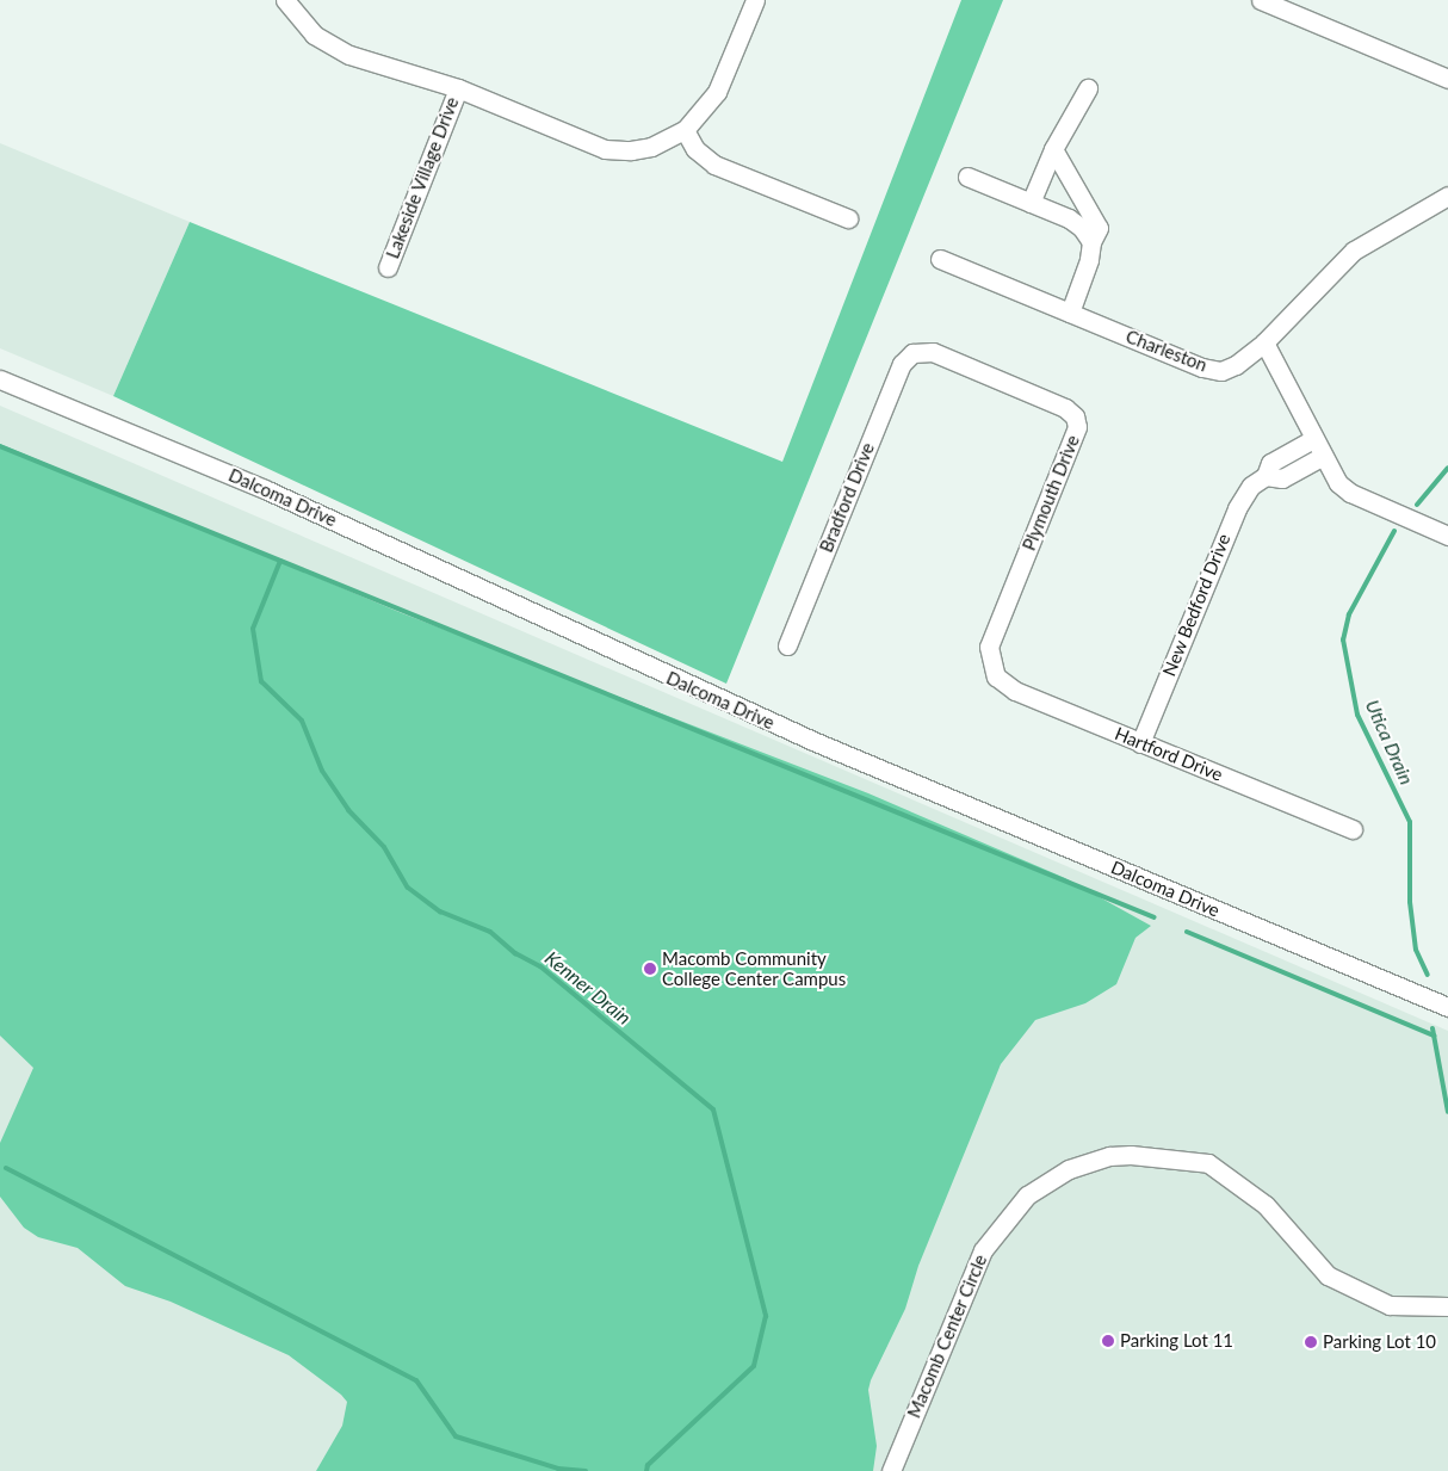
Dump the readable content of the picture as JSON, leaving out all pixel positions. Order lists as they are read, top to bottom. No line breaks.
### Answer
{"streets":{"street":["Lakeside Village Drive","Charleston","Plymouth Drive","Dalcoma Drive","Bradford Drive","New Bedford Drive","Hartford Drive","Macomb Center Circle"]},"crossings":[["Plymouth Drive","Bradford Drive"],["Plymouth Drive","Hartford Drive"],["New Bedford Drive","Hartford Drive"]],"water":["Utica Drain","Kenner Drain"],"places":["Macomb Community College Center Campus","Parking Lot 11","Parking Lot 10"]}
